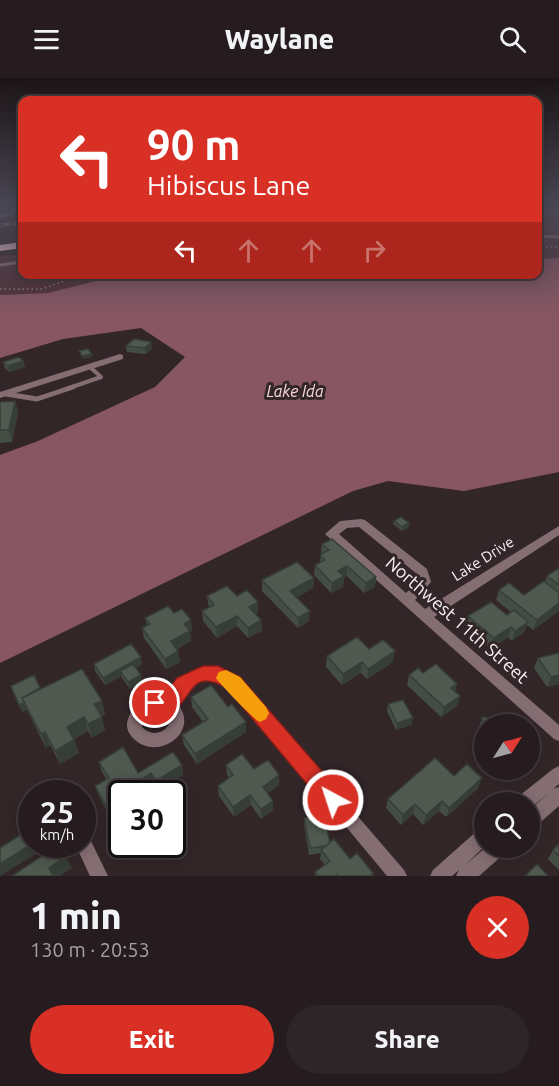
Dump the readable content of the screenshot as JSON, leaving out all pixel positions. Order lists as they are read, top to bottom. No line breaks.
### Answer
{"streets":{"street":["Lake Drive","Northwest 11th Street"]},"crossings":[["Lake Drive","Northwest 11th Street"]],"water":["Lake Ida"],"north":"top right","page":{"header":"Waylane","turn":["90 m","Hibiscus Lane"],"speed":"25 km/h","limit":"30","heading":["1 min","130 m · 20:53"],"buttons":["Exit","Share"]}}
